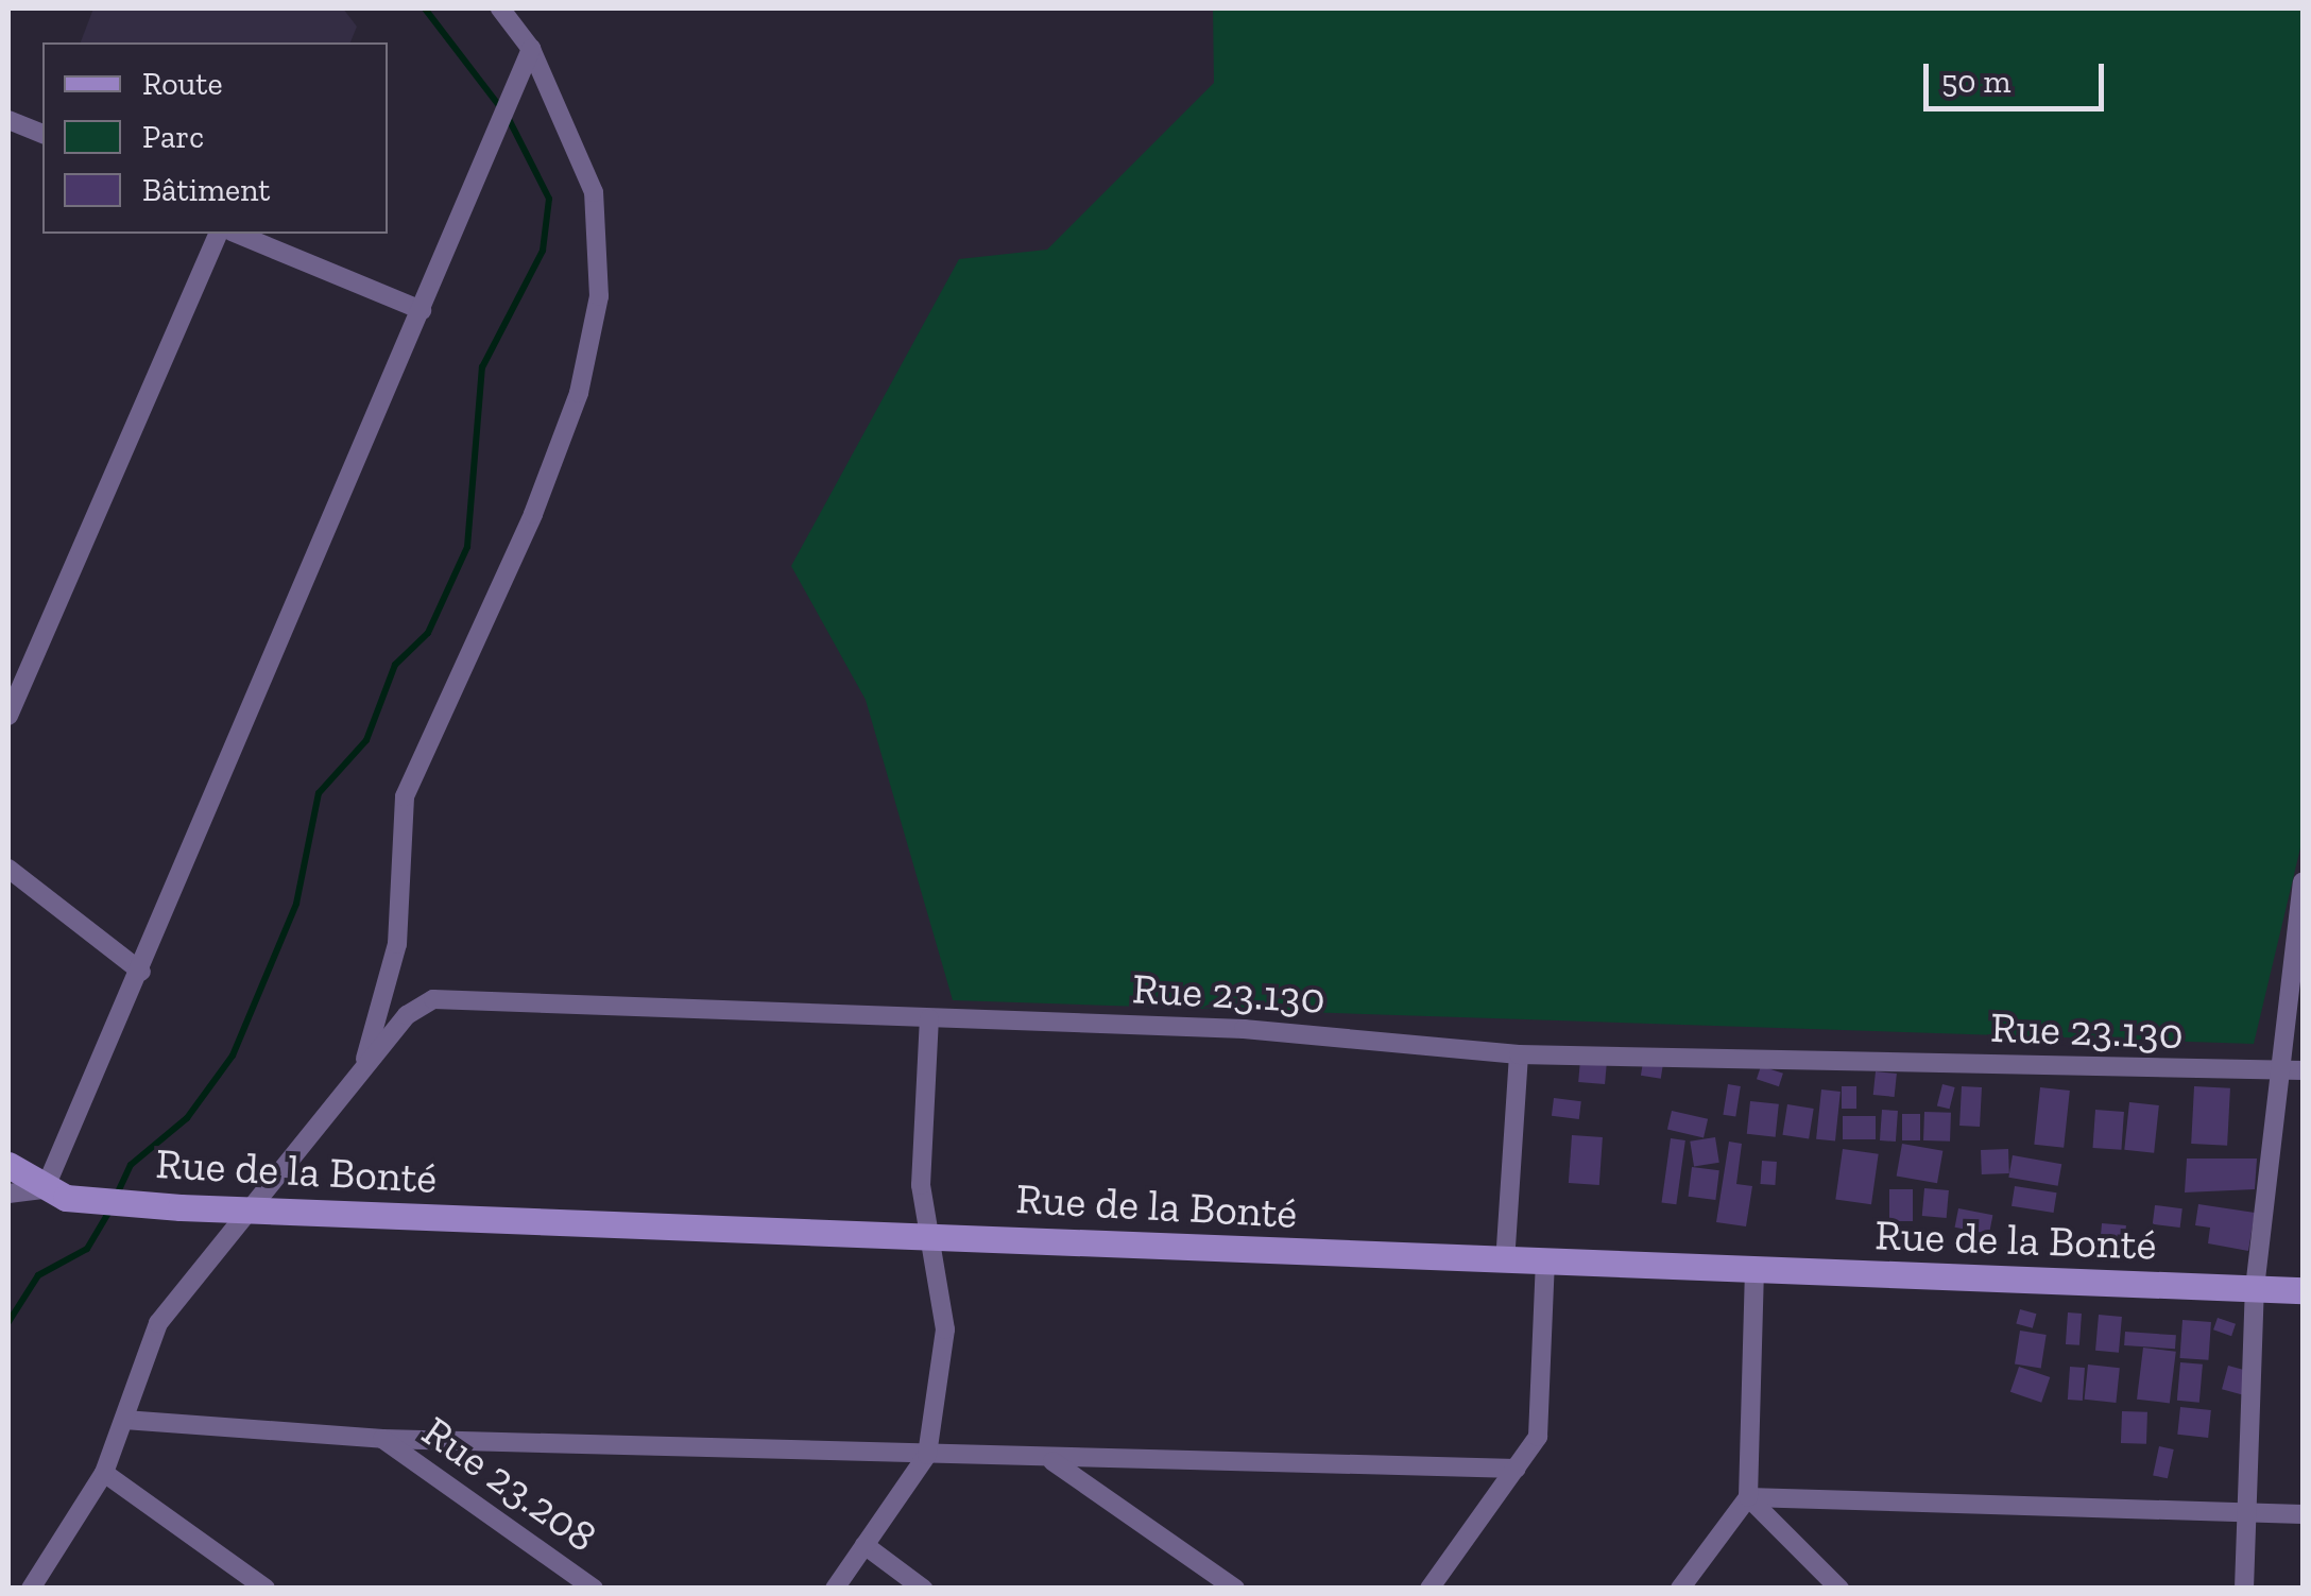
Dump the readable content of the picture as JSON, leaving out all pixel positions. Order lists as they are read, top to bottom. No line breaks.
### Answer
{"streets":{"street":["Rue 23.130","Rue de la Bonté","Rue 23.208"]},"crossings":[["Rue 23.130","Rue de la Bonté"]],"legend":["Route","Parc","Bâtiment"],"scale_bar":"50 m"}
